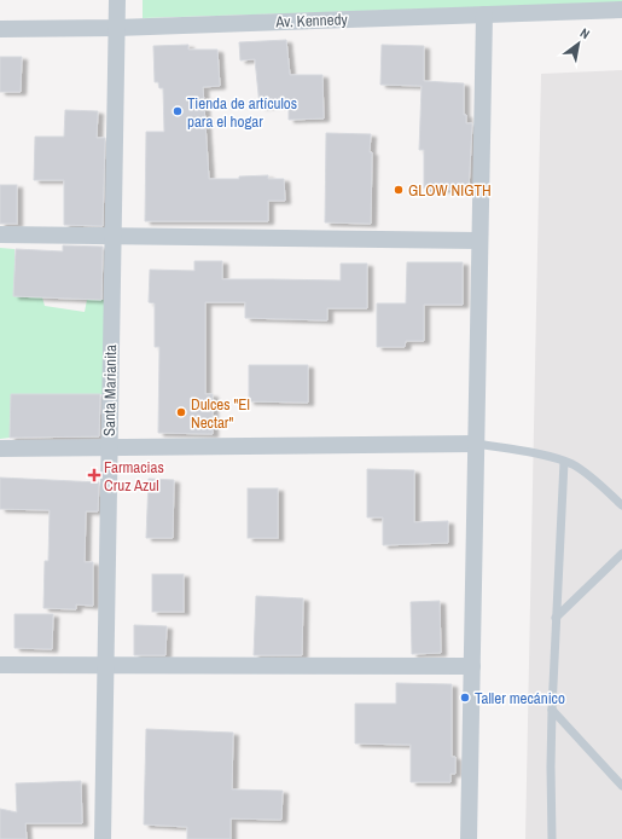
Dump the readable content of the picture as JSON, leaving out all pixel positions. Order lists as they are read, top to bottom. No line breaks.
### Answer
{"streets":{"street":["Av. Kennedy","Santa Marianita"]},"crossings":[["Av. Kennedy","Santa Marianita"]],"places":{"other":["Tienda de artículos para el hogar","GLOW NIGTH","Dulces \"El Nectar\"","Taller mecánico"],"health":["Farmacias Cruz Azul"]},"north":"top right"}
